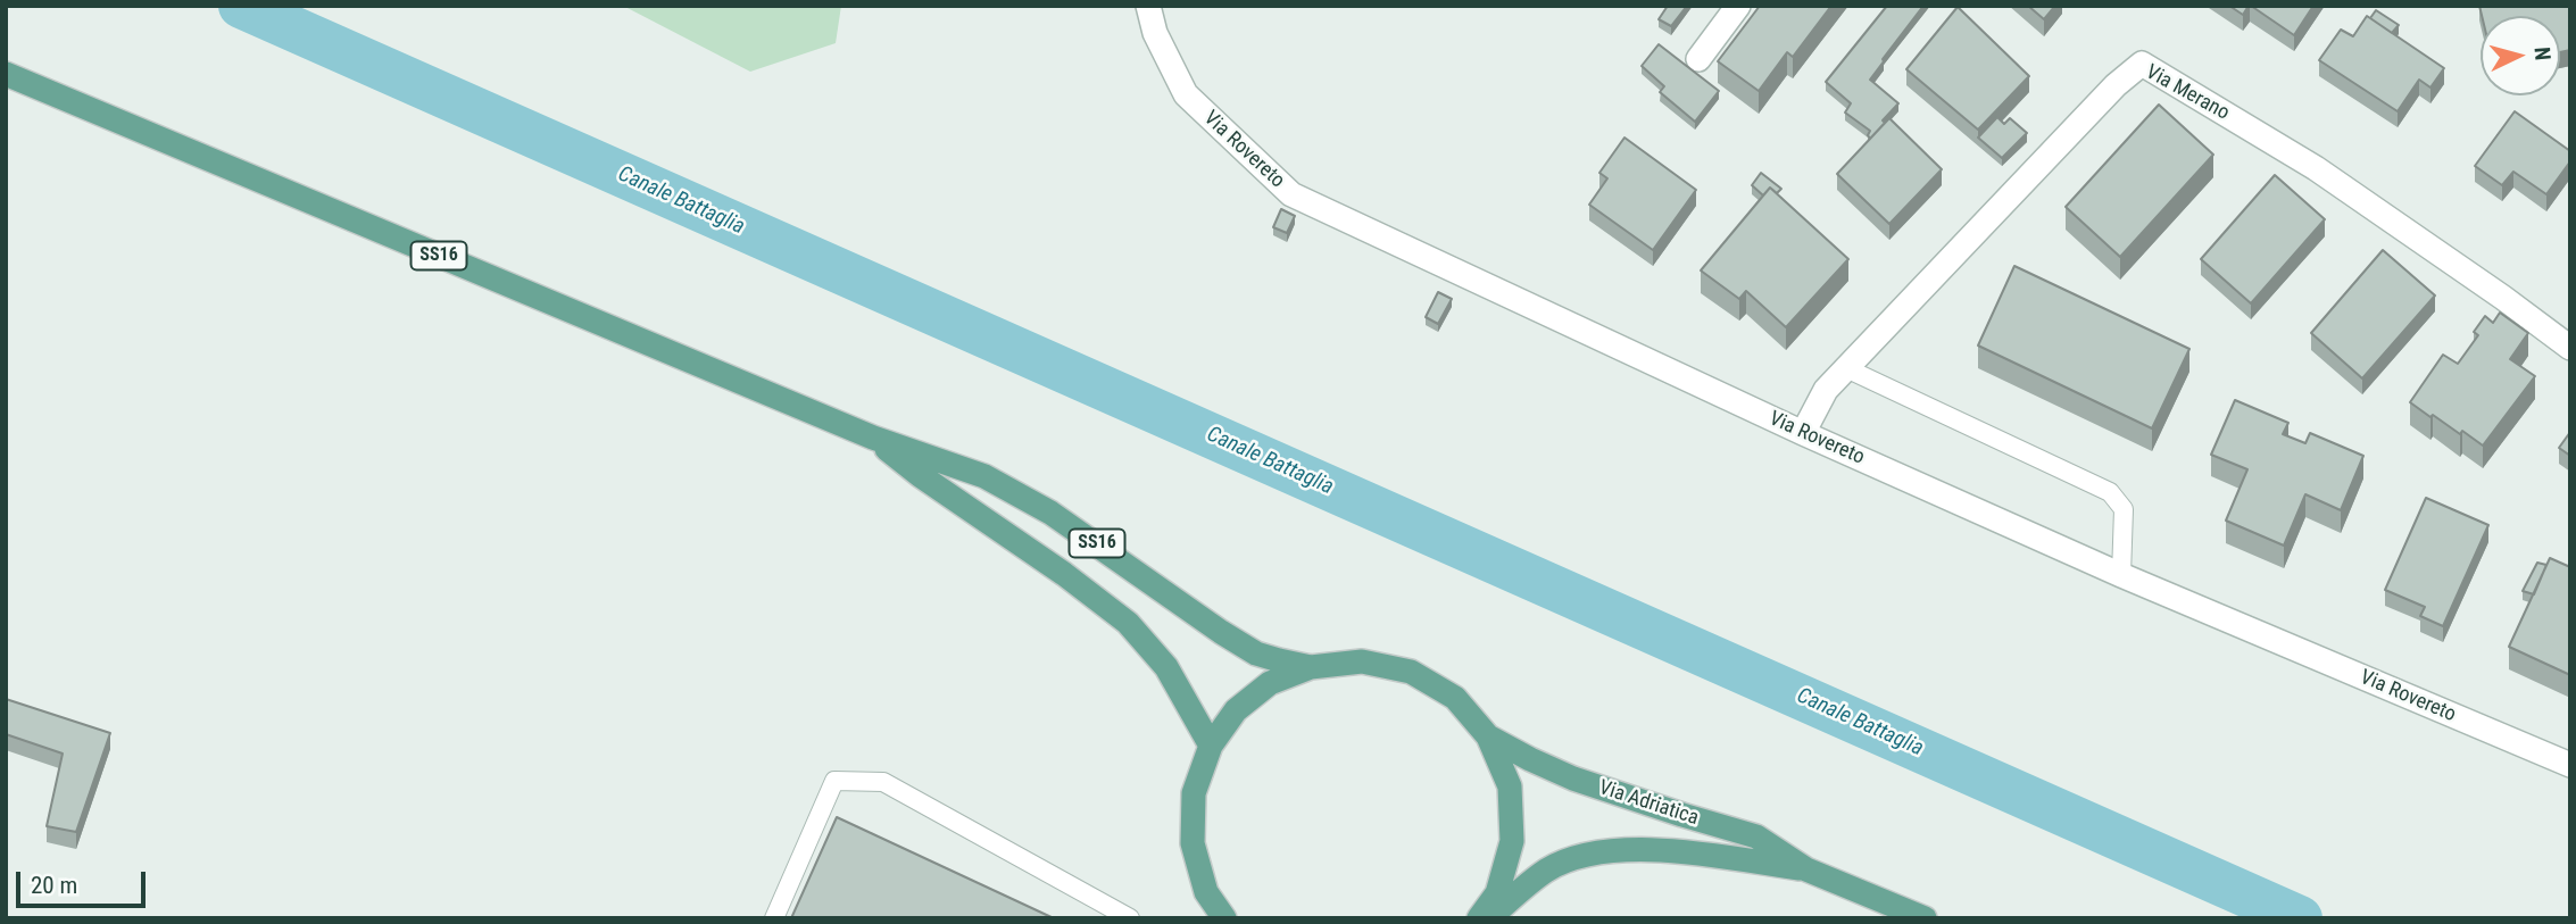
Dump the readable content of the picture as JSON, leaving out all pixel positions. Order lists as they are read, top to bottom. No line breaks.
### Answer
{"streets":{"main road":["SS16","Via Adriatica"],"street":["Via Merano","Via Rovereto"]},"crossings":[["Via Merano","Via Rovereto"],["SS16","Via Adriatica"]],"water":["Canale Battaglia"],"scale_bar":"20 m","north":"right"}
